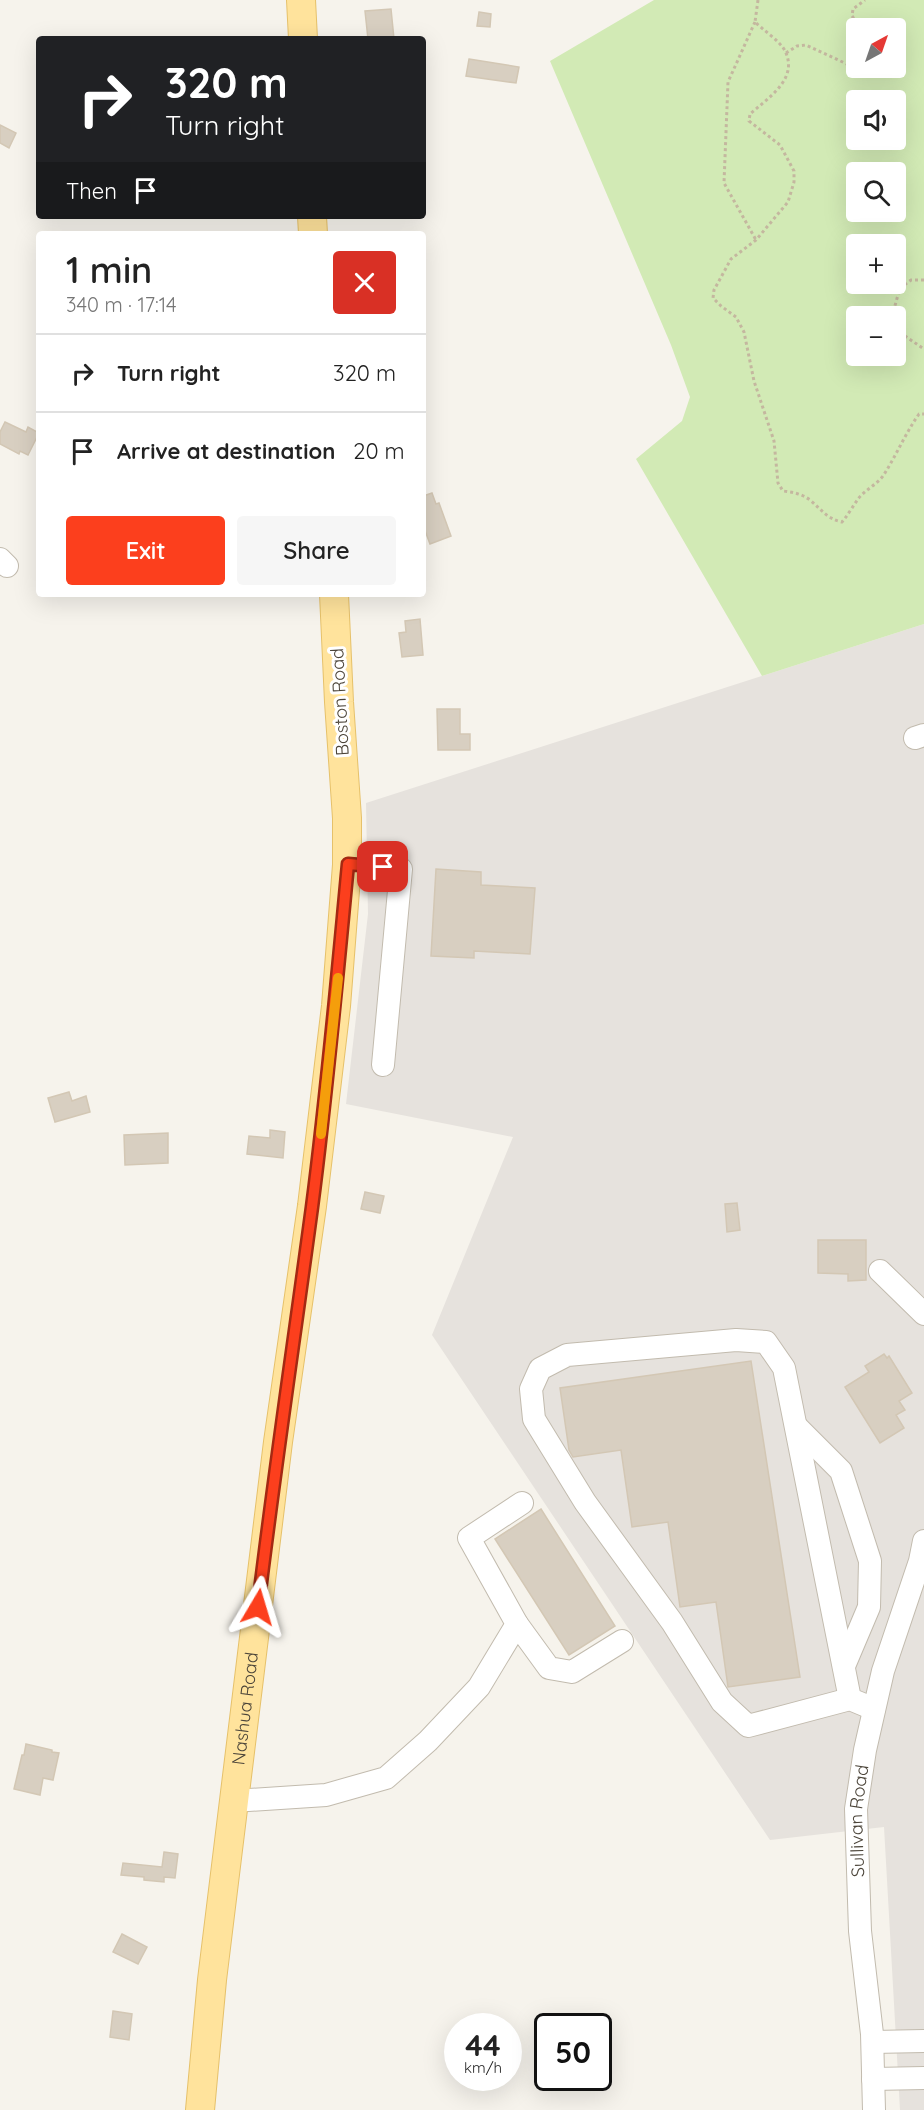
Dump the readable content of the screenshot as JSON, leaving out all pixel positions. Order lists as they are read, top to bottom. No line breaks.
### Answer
{"streets":{"main road":["Boston Road","Nashua Road"],"street":["Sullivan Road"]},"crossings":[["Boston Road","Nashua Road"]],"north":"top right","page":{"map_buttons":["+","−"],"turn":["320 m","Turn right"],"then":"Then","heading":["1 min","340 m · 17:14"],"list":[{"name":"Turn right","value":"320 m"},{"name":"Arrive at destination","value":"20 m"}],"buttons":["Exit","Share"],"speed":"44 km/h","limit":"50"}}
